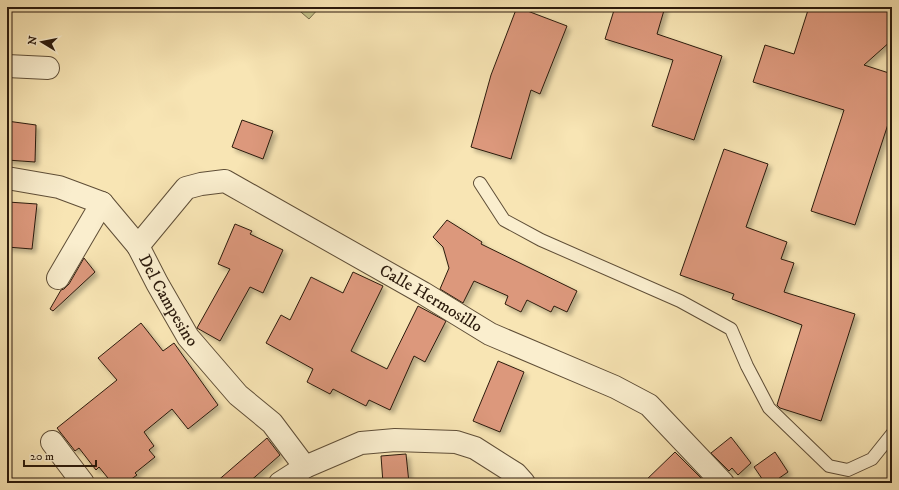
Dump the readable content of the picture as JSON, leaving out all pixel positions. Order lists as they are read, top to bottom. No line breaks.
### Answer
{"streets":{"street":["Del Campesino","Calle Hermosillo"]},"crossings":[["Del Campesino","Calle Hermosillo"]],"scale_bar":"20 m","north":"left"}
